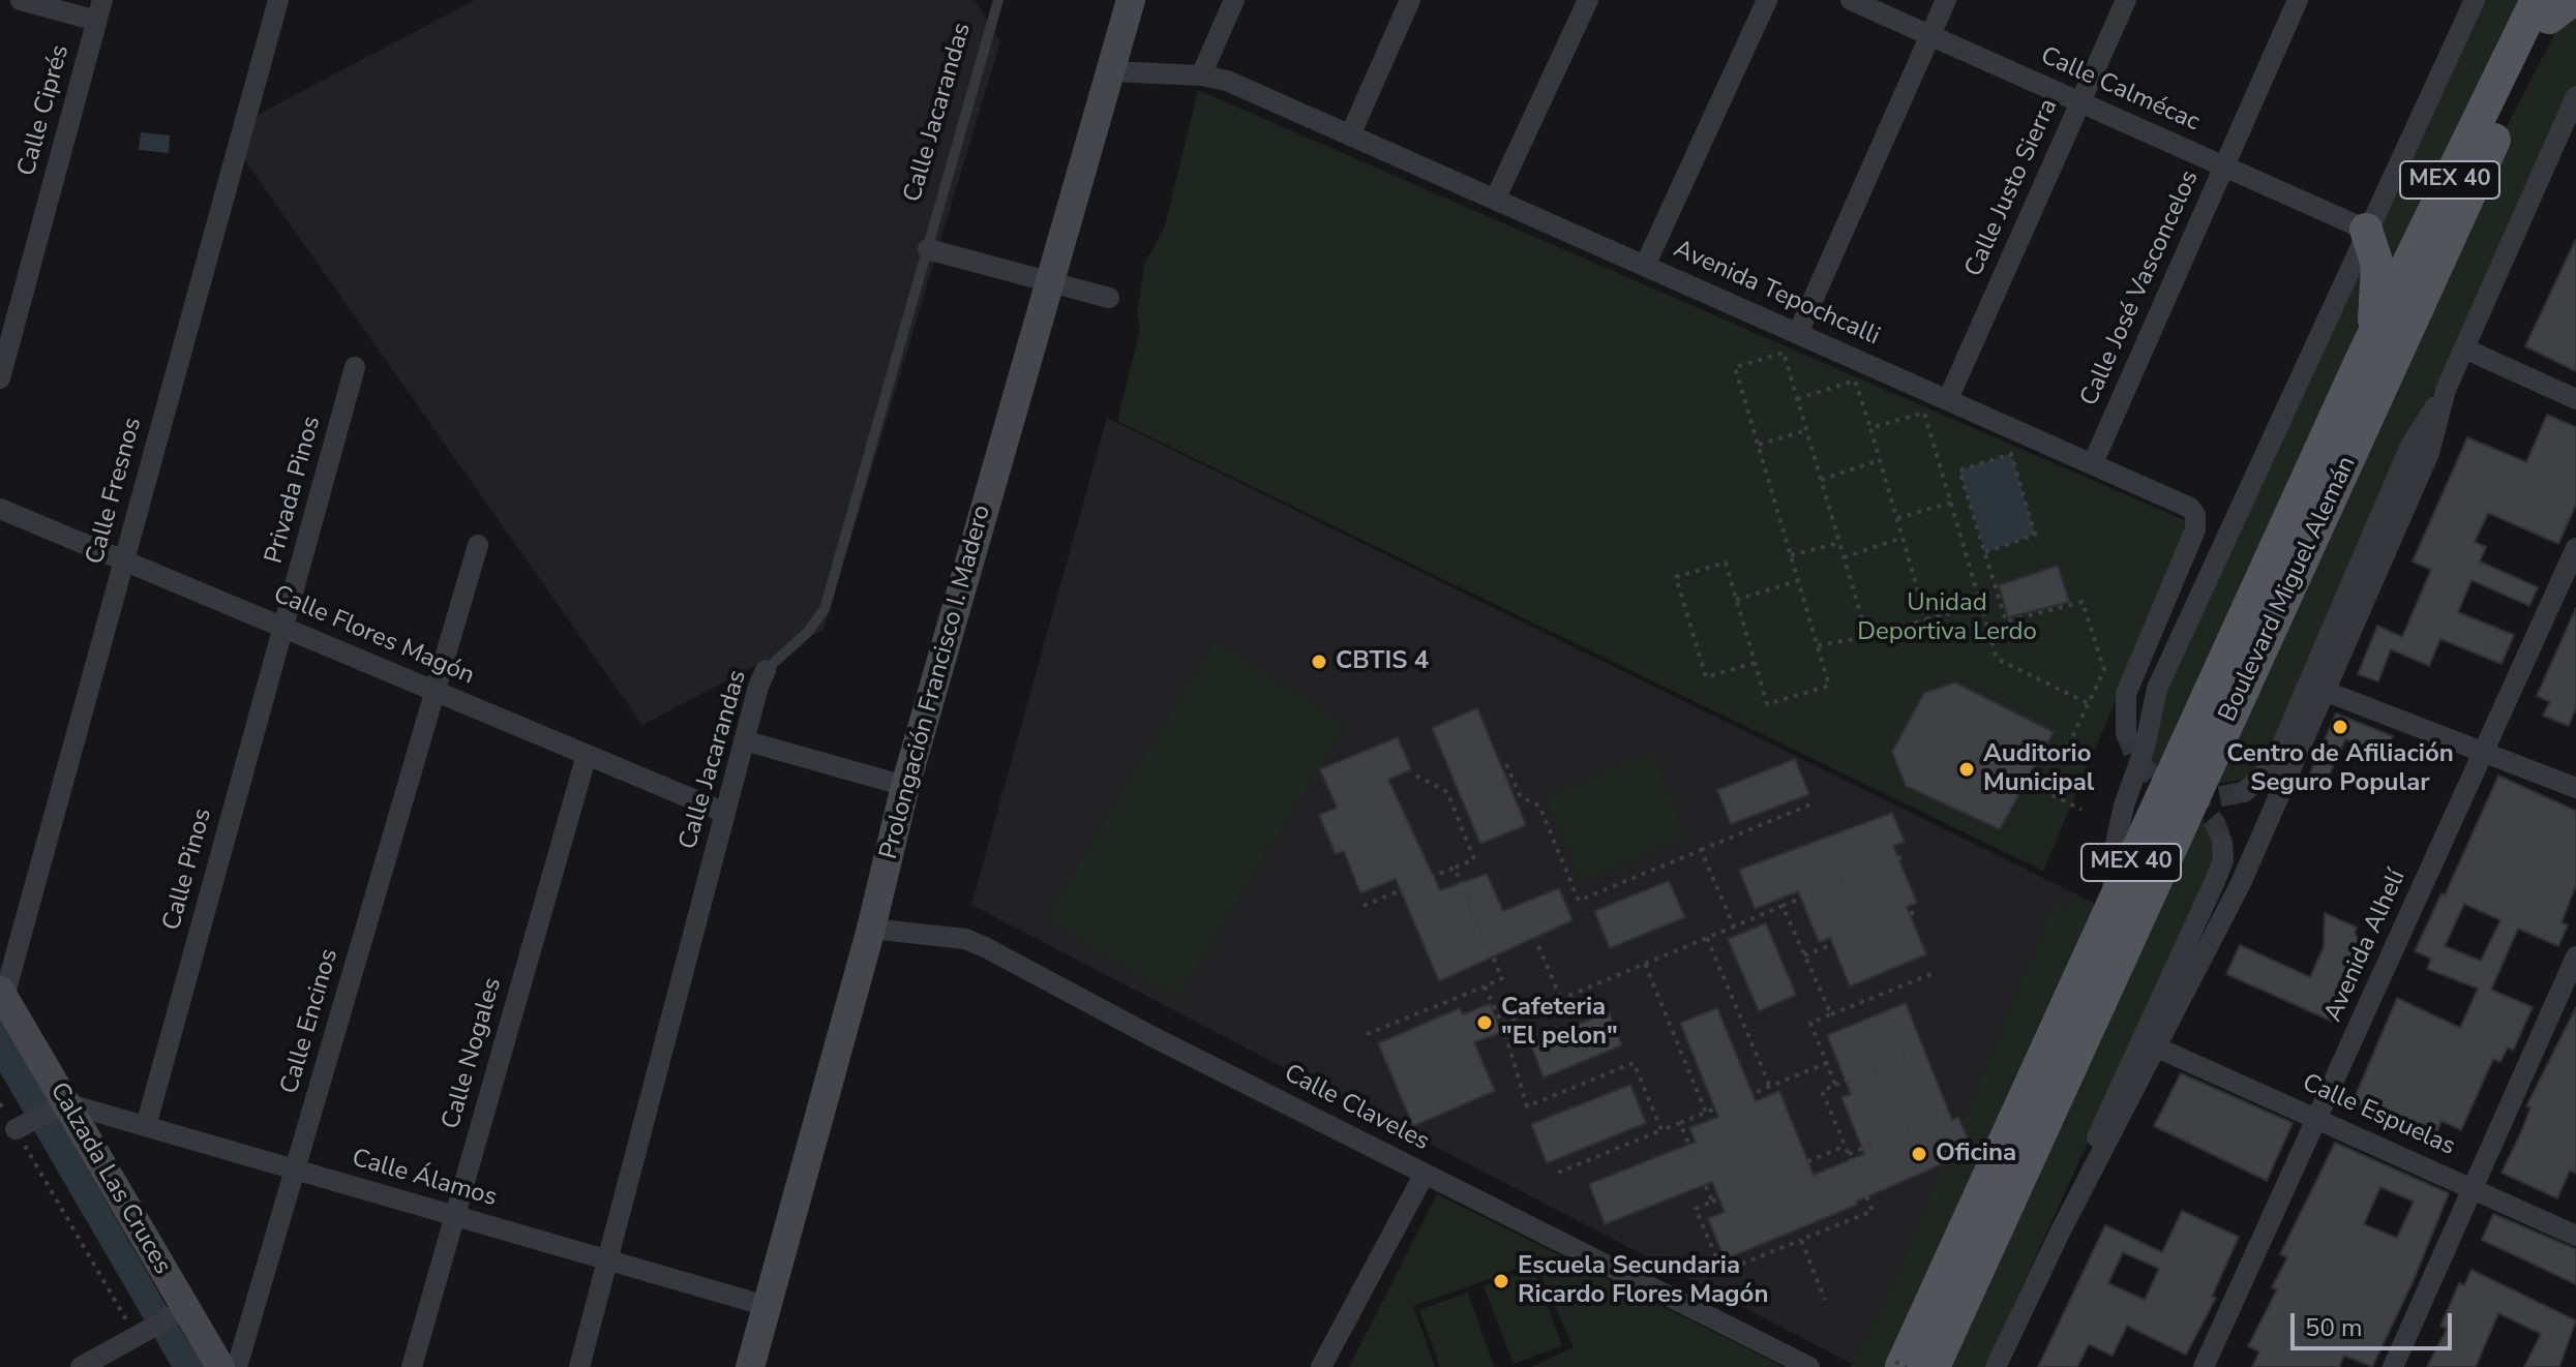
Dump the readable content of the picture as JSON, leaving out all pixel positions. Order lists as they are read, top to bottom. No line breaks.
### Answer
{"streets":{"main road":["MEX 40","Boulevard Miguel Alemán","Prolongación Francisco I. Madero","Calzada Las Cruces"],"street":["Calle Calmécac","Calle Ciprés","Calle Jacarandas","Calle Justo Sierra","Calle José Vasconcelos","Avenida Tepochcalli","Privada Pinos","Calle Fresnos","Calle Flores Magón","Calle Pinos","Avenida Alhelí","Calle Encinos","Calle Nogales","Calle Claveles","Calle Espuelas","Calle Álamos"]},"crossings":[["Calle Calmécac","Calle Justo Sierra"],["Calle Calmécac","Calle José Vasconcelos"],["Calle Jacarandas","Calle Flores Magón"],["Calle Jacarandas","Calle Álamos"],["Calle Justo Sierra","Avenida Tepochcalli"],["Calle José Vasconcelos","Avenida Tepochcalli"],["Avenida Tepochcalli","Prolongación Francisco I. Madero"],["Privada Pinos","Calle Flores Magón"],["Privada Pinos","Calle Pinos"],["Calle Fresnos","Calle Flores Magón"],["Calle Fresnos","Calzada Las Cruces"],["Calle Flores Magón","Calle Pinos"],["Calle Flores Magón","Calle Encinos"],["Calle Flores Magón","Calle Nogales"],["Prolongación Francisco I. Madero","Calle Claveles"],["Prolongación Francisco I. Madero","Calle Álamos"],["Calle Pinos","Calle Álamos"],["Avenida Alhelí","Calle Espuelas"],["Calle Encinos","Calle Álamos"],["Calle Nogales","Calle Álamos"],["Calzada Las Cruces","Calle Álamos"]],"parks":["Unidad Deportiva Lerdo"],"places":["CBTIS 4","Centro de Afiliación Seguro Popular","Auditorio Municipal","Cafeteria \"El pelon\"","Oficina","Escuela Secundaria Ricardo Flores Magón"],"scale_bar":"50 m"}
